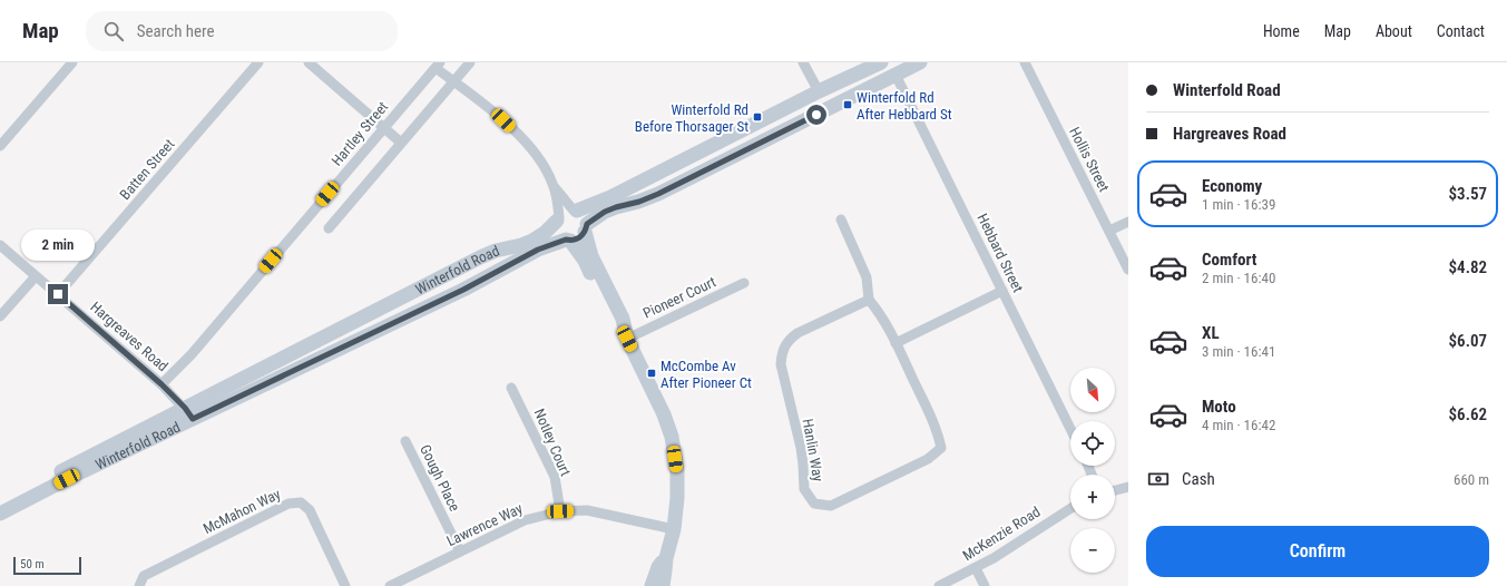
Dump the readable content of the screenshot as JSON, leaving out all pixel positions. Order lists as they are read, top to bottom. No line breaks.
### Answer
{"streets":{"main road":["Winterfold Road"],"street":["Hartley Street","Hollis Street","Batten Street","Hebbard Street","Pioneer Court","Hargreaves Road","Notley Court","Hanlin Way","Gough Place","McMahon Way","Lawrence Way","McKenzie Road"]},"crossings":[["Hartley Street","Hargreaves Road"],["Batten Street","Hargreaves Road"],["Winterfold Road","Hargreaves Road"],["Notley Court","Lawrence Way"],["Gough Place","Lawrence Way"]],"places":{"transit":["Winterfold Rd After Hebbard St","Winterfold Rd Before Thorsager St","McCombe Av After Pioneer Ct"]},"scale_bar":"50 m","north":"bottom right","page":{"header":"Map","search":"Search here","nav":["Home","Map","About","Contact"],"banner":["Winterfold Road","Hargreaves Road"],"list":[{"name":"Economy","note":"1 min · 16:39","value":"$3.57"},{"name":"Comfort","note":"2 min · 16:40","value":"$4.82"},{"name":"XL","note":"3 min · 16:41","value":"$6.07"},{"name":"Moto","note":"4 min · 16:42","value":"$6.62"}],"bubble":"2 min","map_buttons":["+","−"],"pay":["Cash","660 m"],"buttons":"Confirm","scale":"50 m"}}
